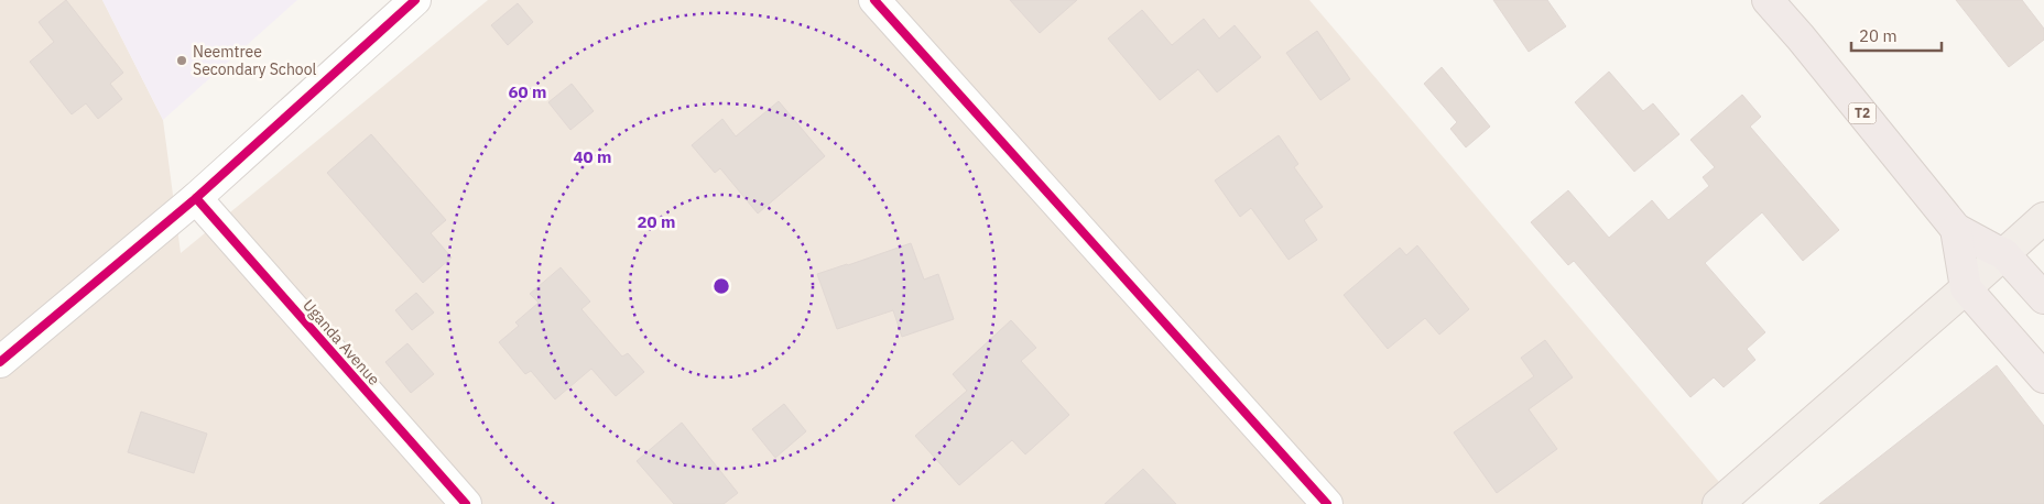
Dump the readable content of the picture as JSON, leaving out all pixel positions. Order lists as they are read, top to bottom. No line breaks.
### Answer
{"streets":{"highway":["T2"],"street":["Uganda Avenue"]},"places":["Neemtree Secondary School"],"scale_bar":"20 m","rings":["60 m","40 m","20 m"]}
